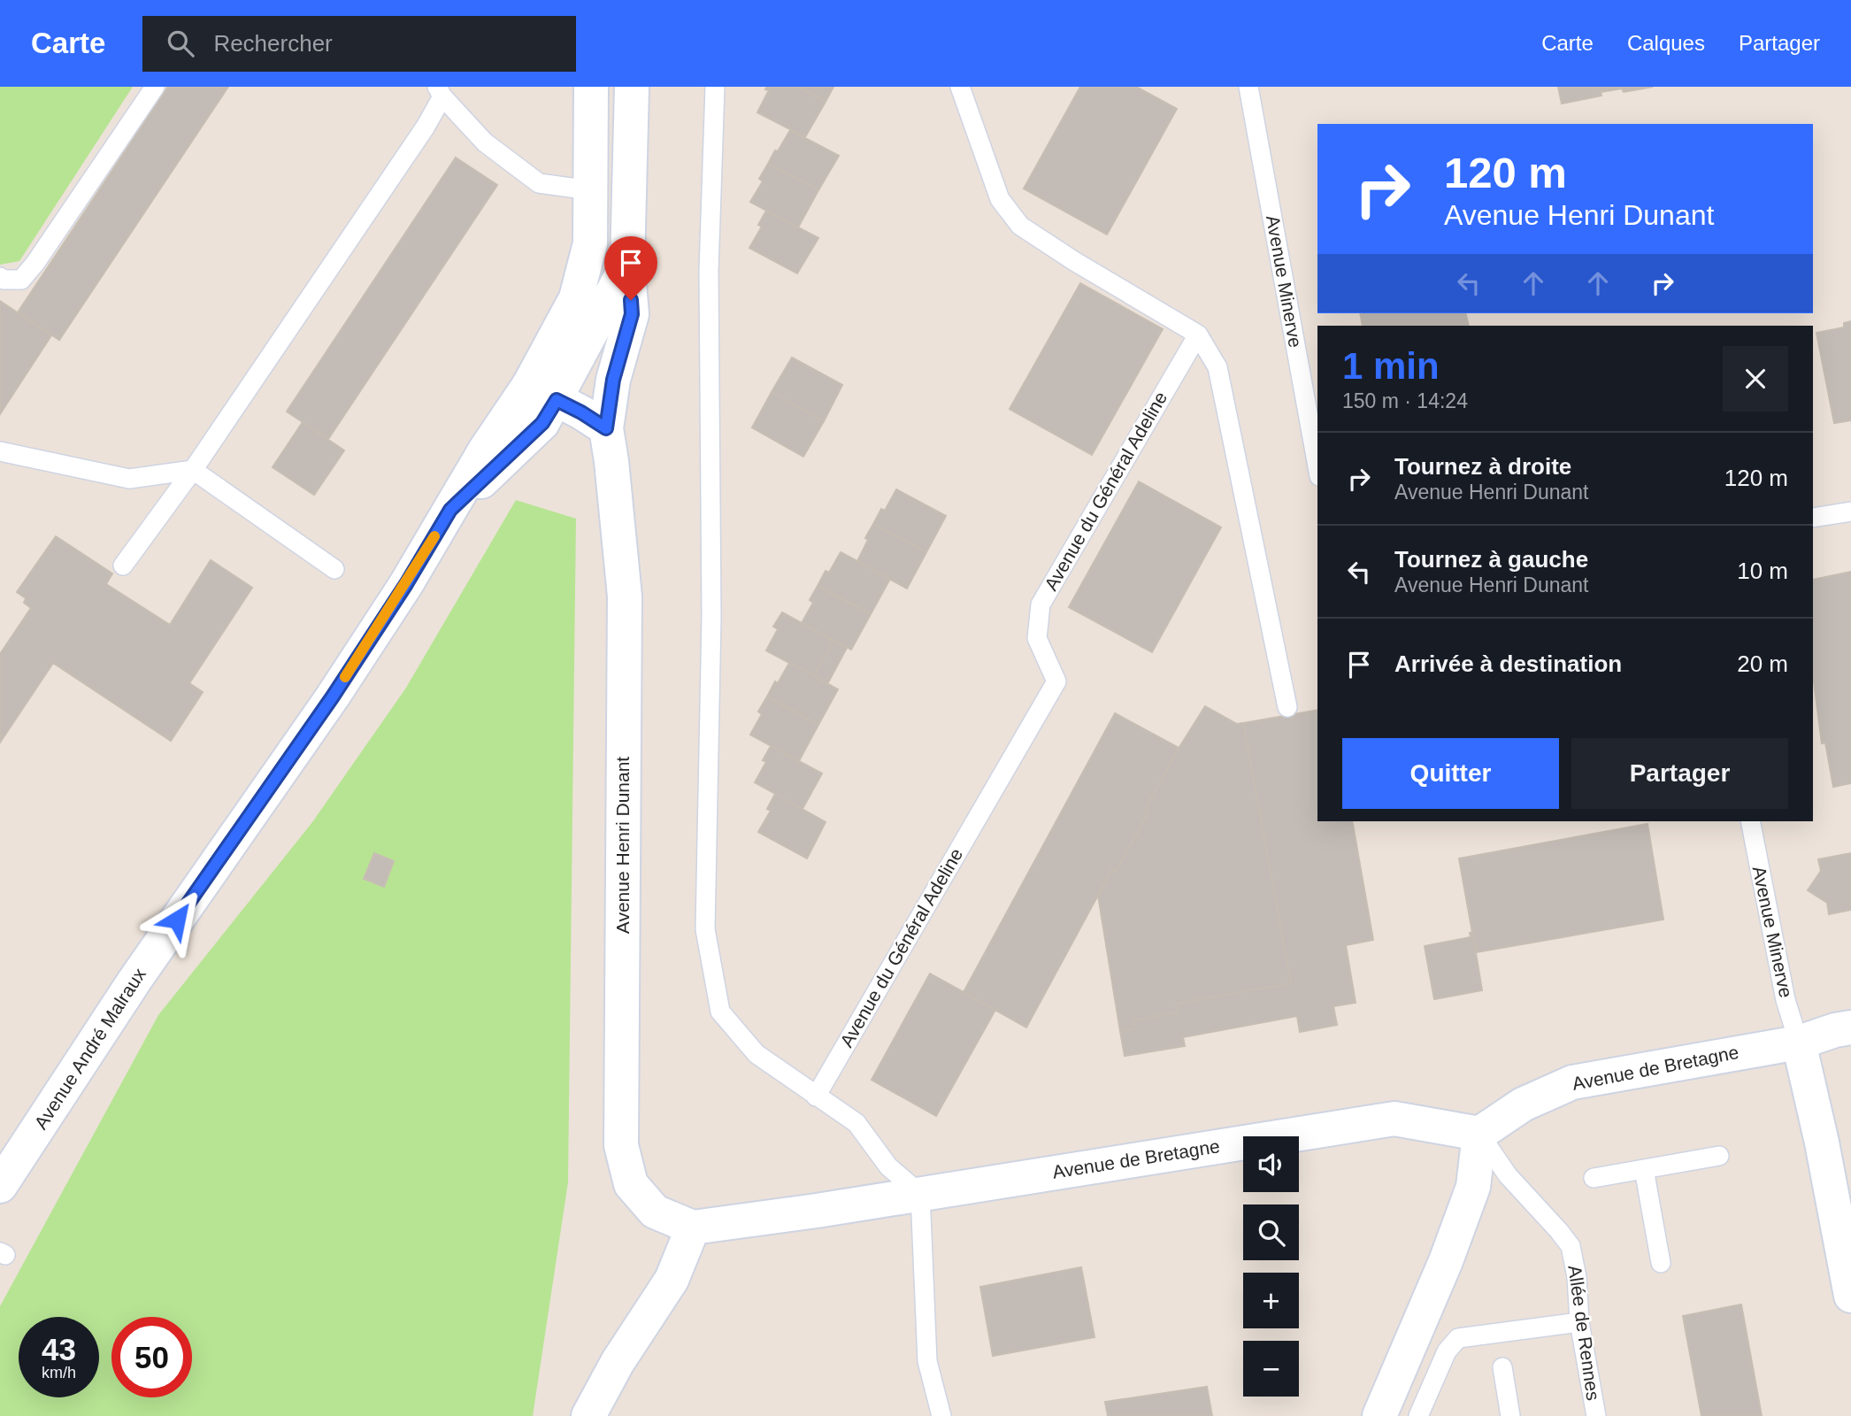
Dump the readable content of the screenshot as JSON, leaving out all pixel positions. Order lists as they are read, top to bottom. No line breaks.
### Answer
{"streets":{"street":["Avenue Henri Dunant","Avenue André Malraux","Avenue de Bretagne"],"lane":["Avenue Minerve","Avenue du Général Adeline","Allée de Rennes"]},"crossings":[["Avenue Minerve","Avenue de Bretagne"],["Avenue Henri Dunant","Avenue André Malraux"],["Avenue Henri Dunant","Avenue de Bretagne"],["Avenue de Bretagne","Allée de Rennes"]],"page":{"header":"Carte","search":"Rechercher","nav":["Carte","Calques","Partager"],"turn":["120 m","Avenue Henri Dunant"],"heading":["1 min","150 m · 14:24"],"list":[{"name":"Tournez à droite","note":"Avenue Henri Dunant","value":"120 m"},{"name":"Tournez à gauche","note":"Avenue Henri Dunant","value":"10 m"},{"name":"Arrivée à destination","value":"20 m"}],"buttons":["Quitter","Partager"],"map_buttons":["+","−"],"speed":"43 km/h","limit":"50"}}
